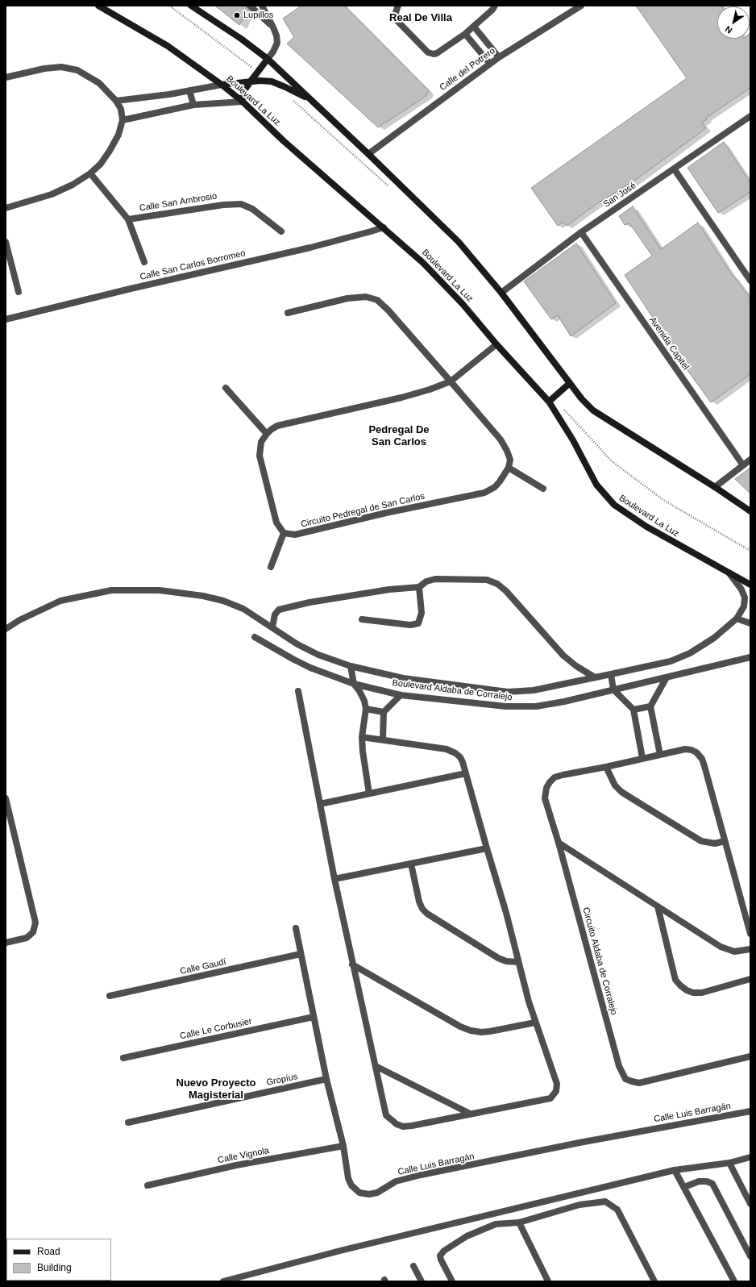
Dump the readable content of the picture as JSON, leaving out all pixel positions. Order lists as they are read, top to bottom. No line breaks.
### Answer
{"streets":{"main road":["Boulevard La Luz"],"street":["Calle del Potrero","San José","Calle San Ambrosio","Calle San Carlos Borromeo","Avenida Capitel","Circuito Pedregal de San Carlos","Boulevard Aldaba de Corralejo","Circuito Aldaba de Corralejo","Calle Gaudí","Calle Le Corbusier","Gropíus","Calle Luis Barragán","Calle Vignola"]},"crossings":[["Boulevard La Luz","Calle San Carlos Borromeo"],["Boulevard La Luz","Boulevard Aldaba de Corralejo"],["San José","Avenida Capitel"],["Calle Gaudí","Calle Luis Barragán"],["Calle Le Corbusier","Calle Luis Barragán"],["Gropíus","Calle Luis Barragán"],["Calle Luis Barragán","Calle Vignola"]],"districts":["Real De Villa","Pedregal De San Carlos","Nuevo Proyecto Magisterial"],"places":["Lupillos"],"legend":["Road","Building"],"north":"bottom left"}
